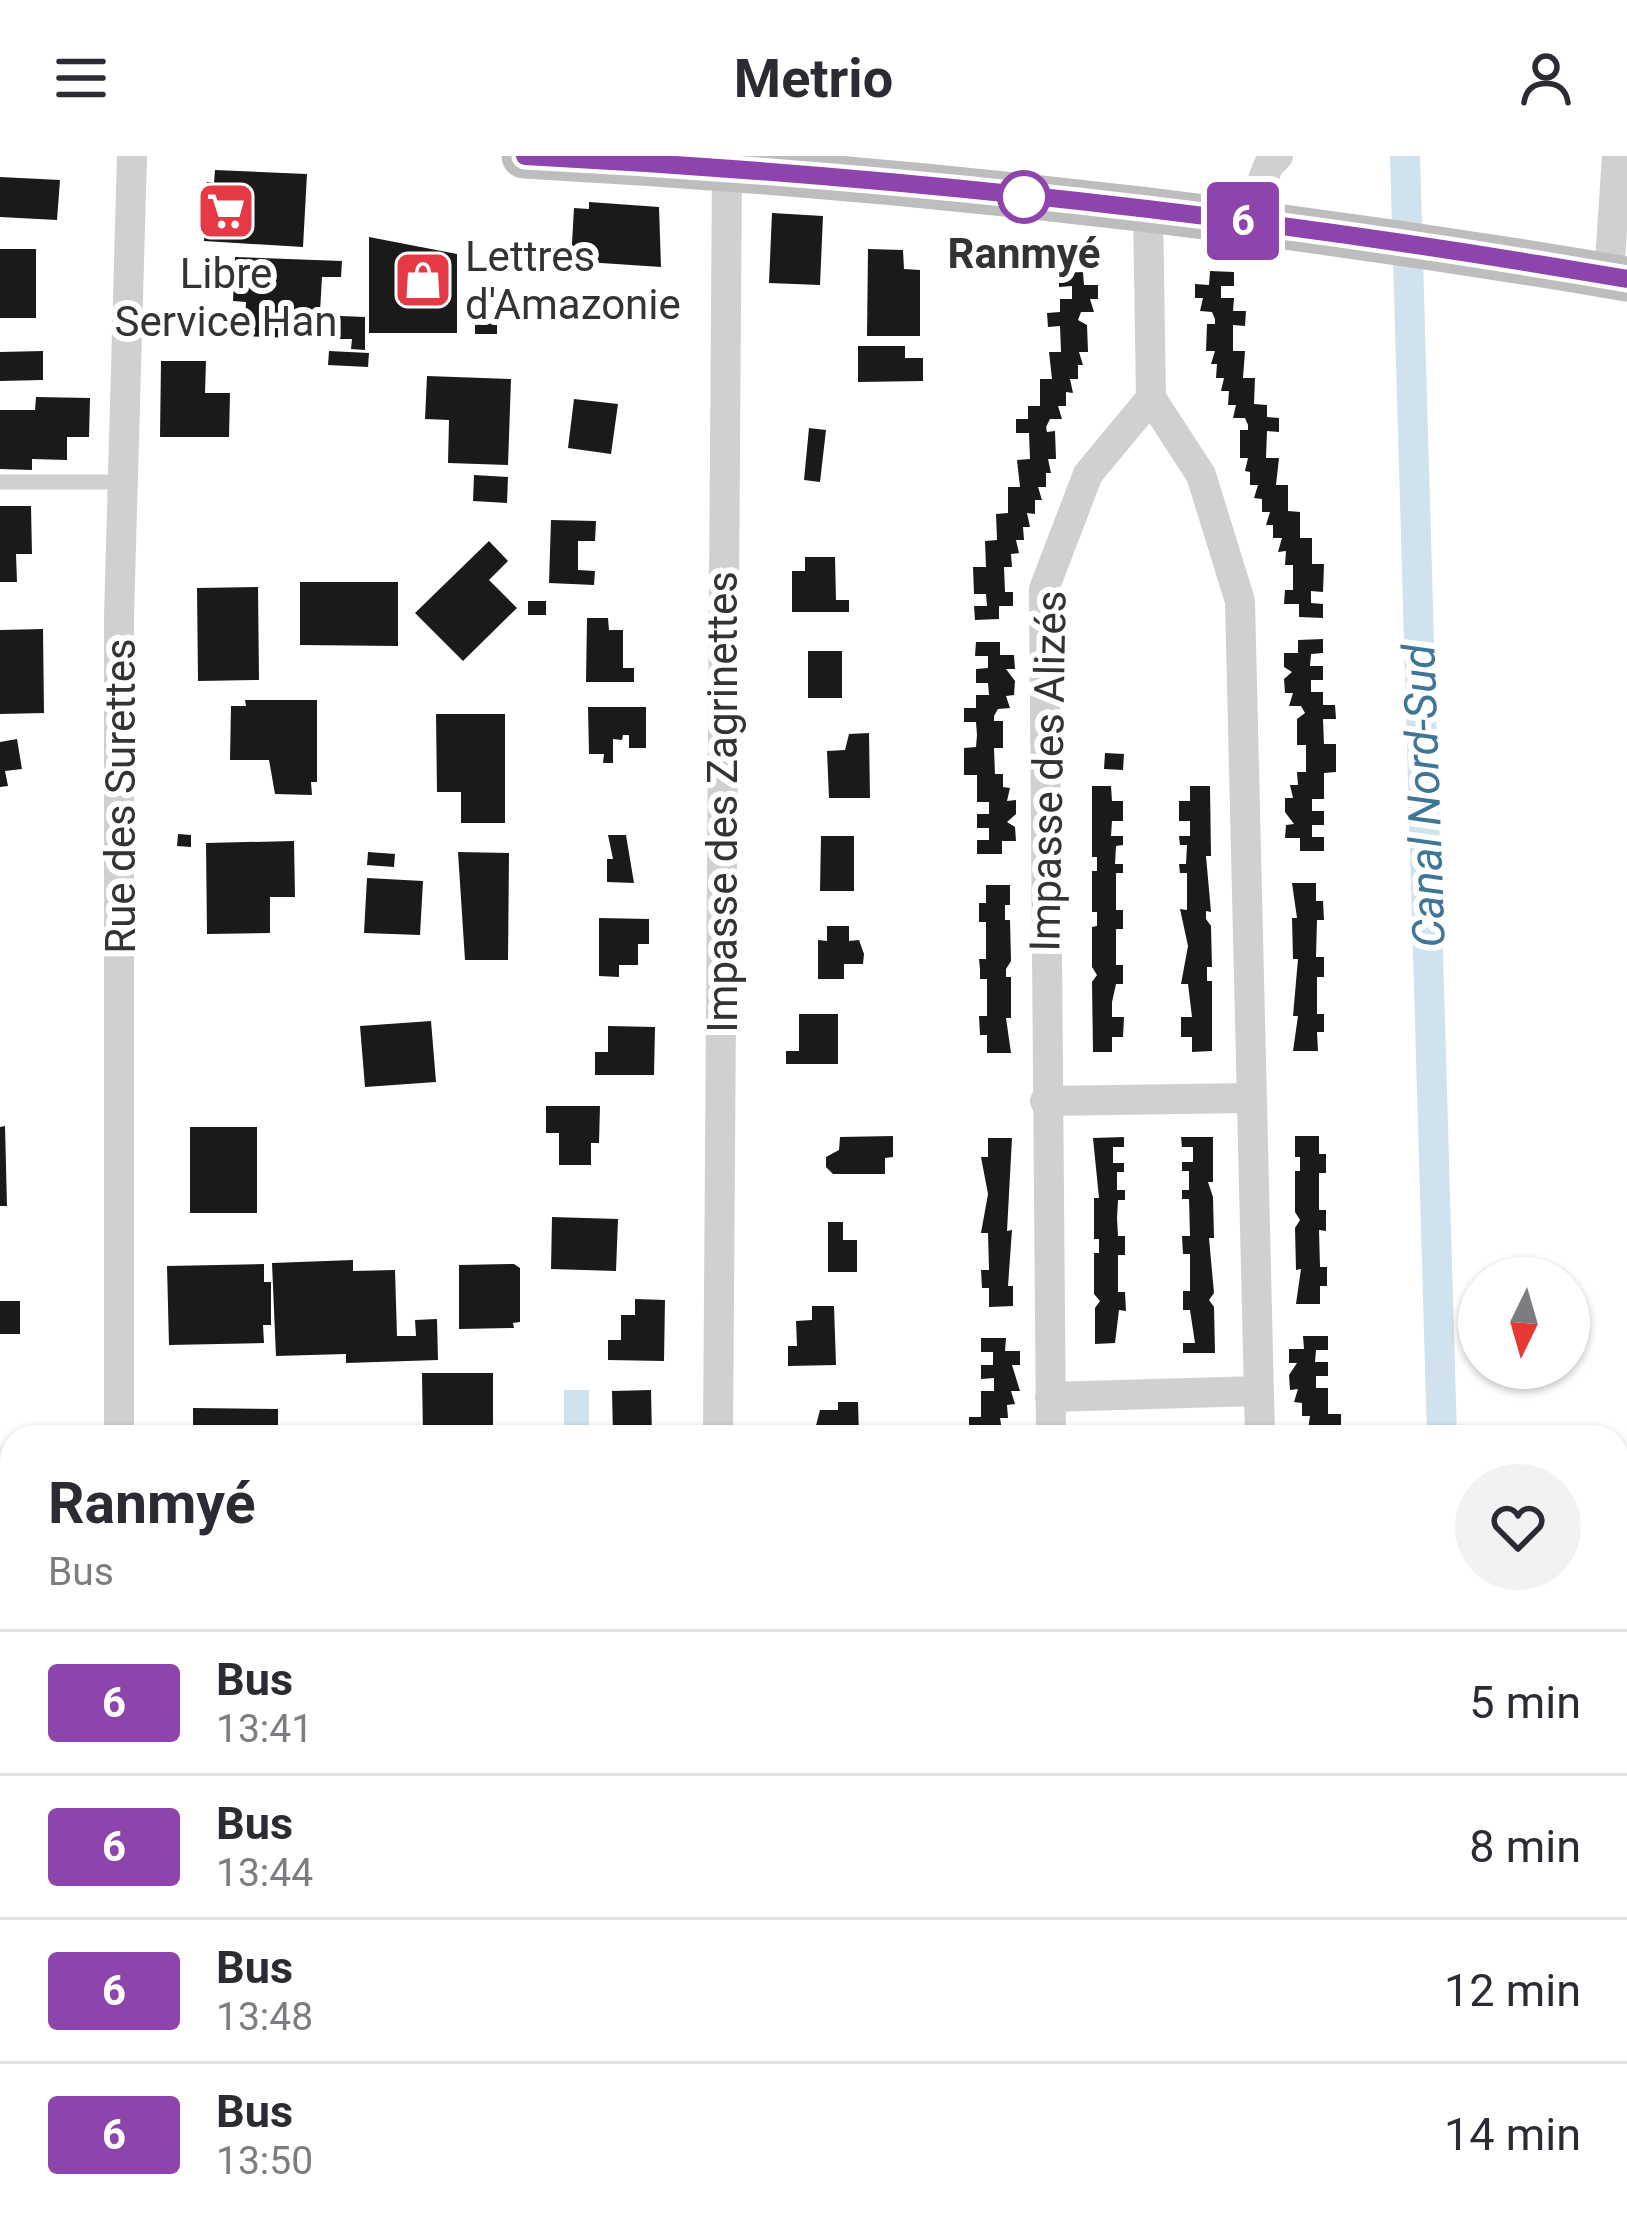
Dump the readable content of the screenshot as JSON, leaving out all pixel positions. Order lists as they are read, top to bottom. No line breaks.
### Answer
{"streets":{"street":["Impasse des Alizés","Rue des Surettes","Impasse des Zagrinettes"]},"water":["Canal Nord-Sud"],"places":{"other":["Ranmyé"],"supermarket":["Libre Service Han"],"shop":["Lettres d'Amazonie"]},"lines":["bus line 6"],"north":"bottom","page":{"header":"Metrio","on_map":"6","heading":["Ranmyé","Bus"],"list":[{"mark":"6","name":"Bus","note":"13:41","value":"5 min"},{"mark":"6","name":"Bus","note":"13:44","value":"8 min"},{"mark":"6","name":"Bus","note":"13:48","value":"12 min"},{"mark":"6","name":"Bus","note":"13:50","value":"14 min"}]}}
